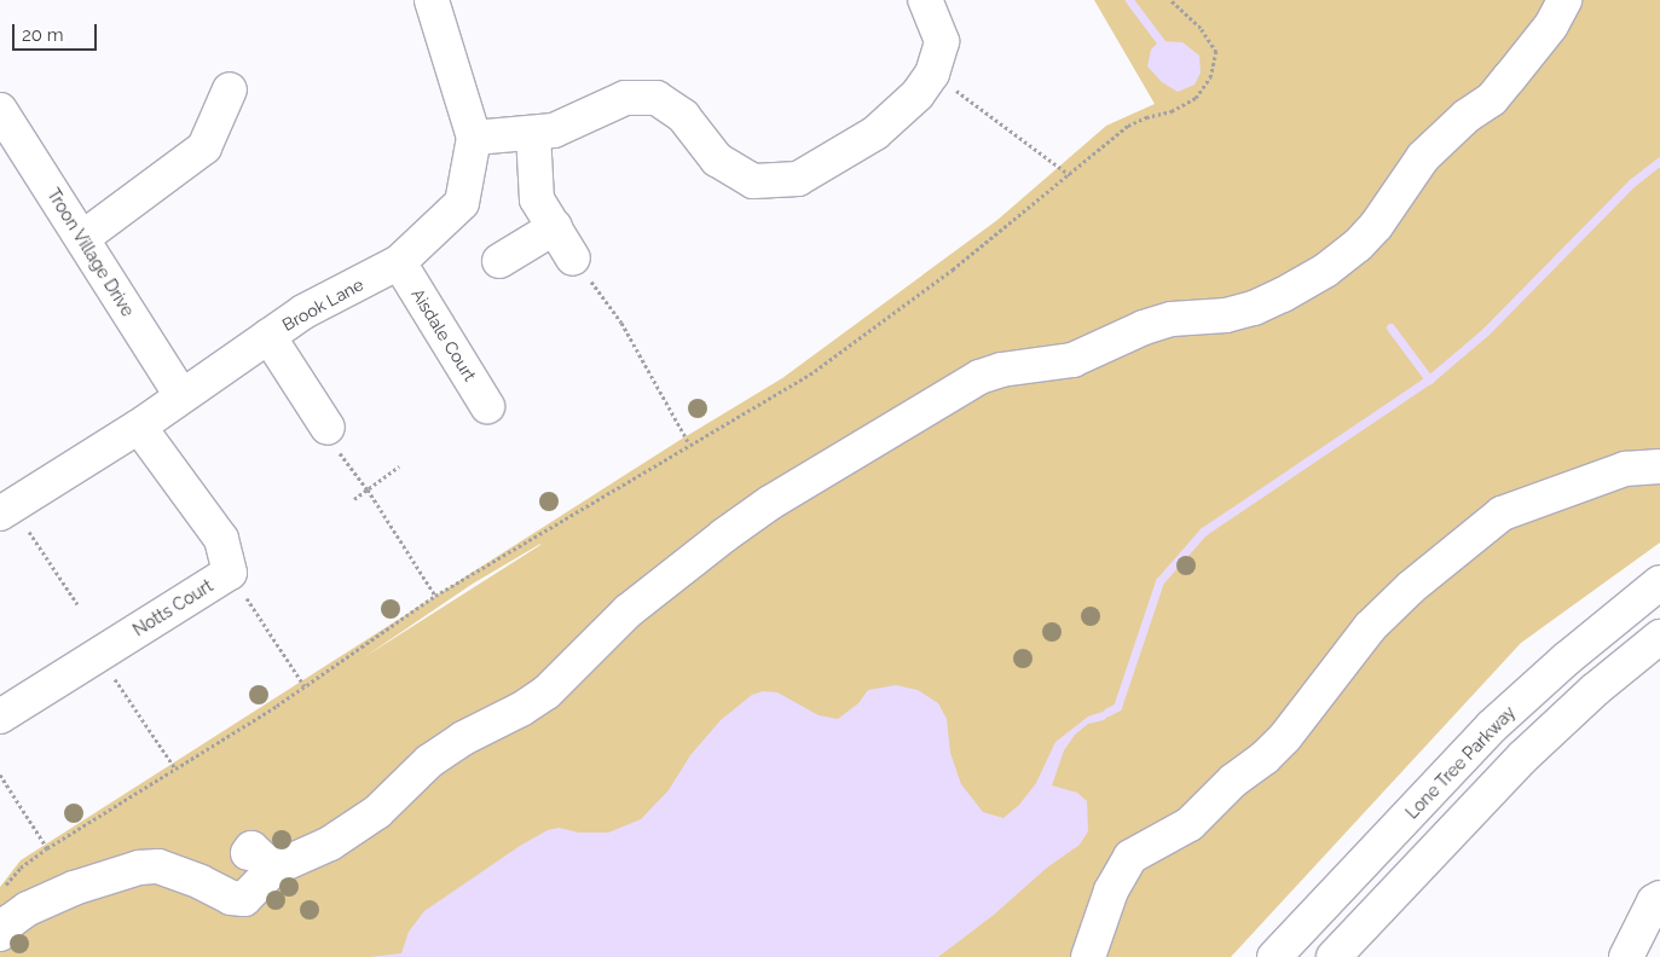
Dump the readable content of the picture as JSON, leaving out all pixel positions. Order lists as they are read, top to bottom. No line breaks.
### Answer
{"streets":{"street":["Troon Village Drive","Brook Lane","Aisdale Court","Notts Court","Lone Tree Parkway"]},"crossings":[["Troon Village Drive","Brook Lane"],["Brook Lane","Aisdale Court"],["Brook Lane","Notts Court"]],"scale_bar":"20 m"}
